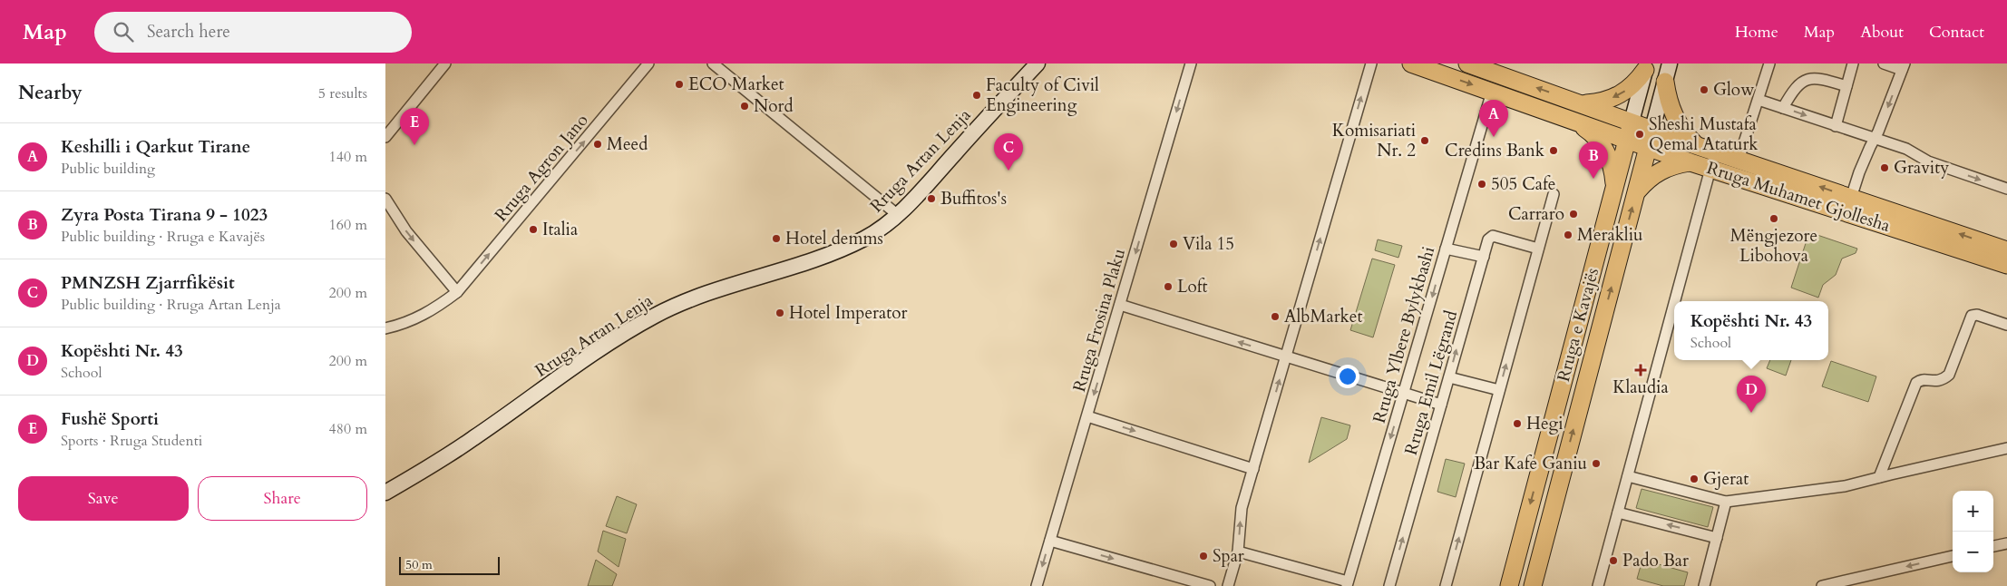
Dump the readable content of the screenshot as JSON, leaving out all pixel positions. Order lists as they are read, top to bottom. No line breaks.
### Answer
{"streets":{"main road":["Rruga Muhamet Gjollesha","Rruga e Kavajës"],"street":["Rruga Artan Lenja","Rruga Agron Jano","Rruga Frosina Plaku","Rruga Ylbere Bylykbashi","Rruga Emil Lëgrand"]},"crossings":[["Rruga Muhamet Gjollesha","Rruga e Kavajës"],["Rruga Muhamet Gjollesha","Rruga Ylbere Bylykbashi"]],"one_way":["Rruga Agron Jano","Rruga Frosina Plaku"],"places":{"other":["ECO Market","Glow","Faculty of Civil Engineering","Nord","Sheshi Mustafa Qemal Ataturk","Komisariati Nr. 2","Meed","Credins Bank","Gravity","505 Cafe","Buffitos's","Carraro","Mëngjezore Libohova","Italia","Merakliu","Hotel demms","Vila 15","Loft","Hotel Imperator","AlbMarket","Hegi","Bar Kafe Ganiu","Gjerat","Spar","Pado Bar"],"health":["Klaudia"]},"scale_bar":"50 m","page":{"header":"Map","search":"Search here","nav":["Home","Map","About","Contact"],"heading":["Nearby","5 results"],"pins":["A","E","C","B","D"],"list":[{"mark":"A","name":"Keshilli i Qarkut Tirane","note":"Public building","value":"140 m"},{"mark":"B","name":"Zyra Posta Tirana 9 - 1023","note":"Public building · Rruga e Kavajës","value":"160 m"},{"mark":"C","name":"PMNZSH Zjarrfikësit","note":"Public building · Rruga Artan Lenja","value":"200 m"},{"mark":"D","name":"Kopështi Nr. 43","note":"School","value":"200 m"},{"mark":"E","name":"Fushë Sporti","note":"Sports · Rruga Studenti","value":"480 m"}],"popup":["Kopështi Nr. 43","School"],"buttons":["Save","Share"],"map_buttons":["+","−"],"scale":"50 m"}}
